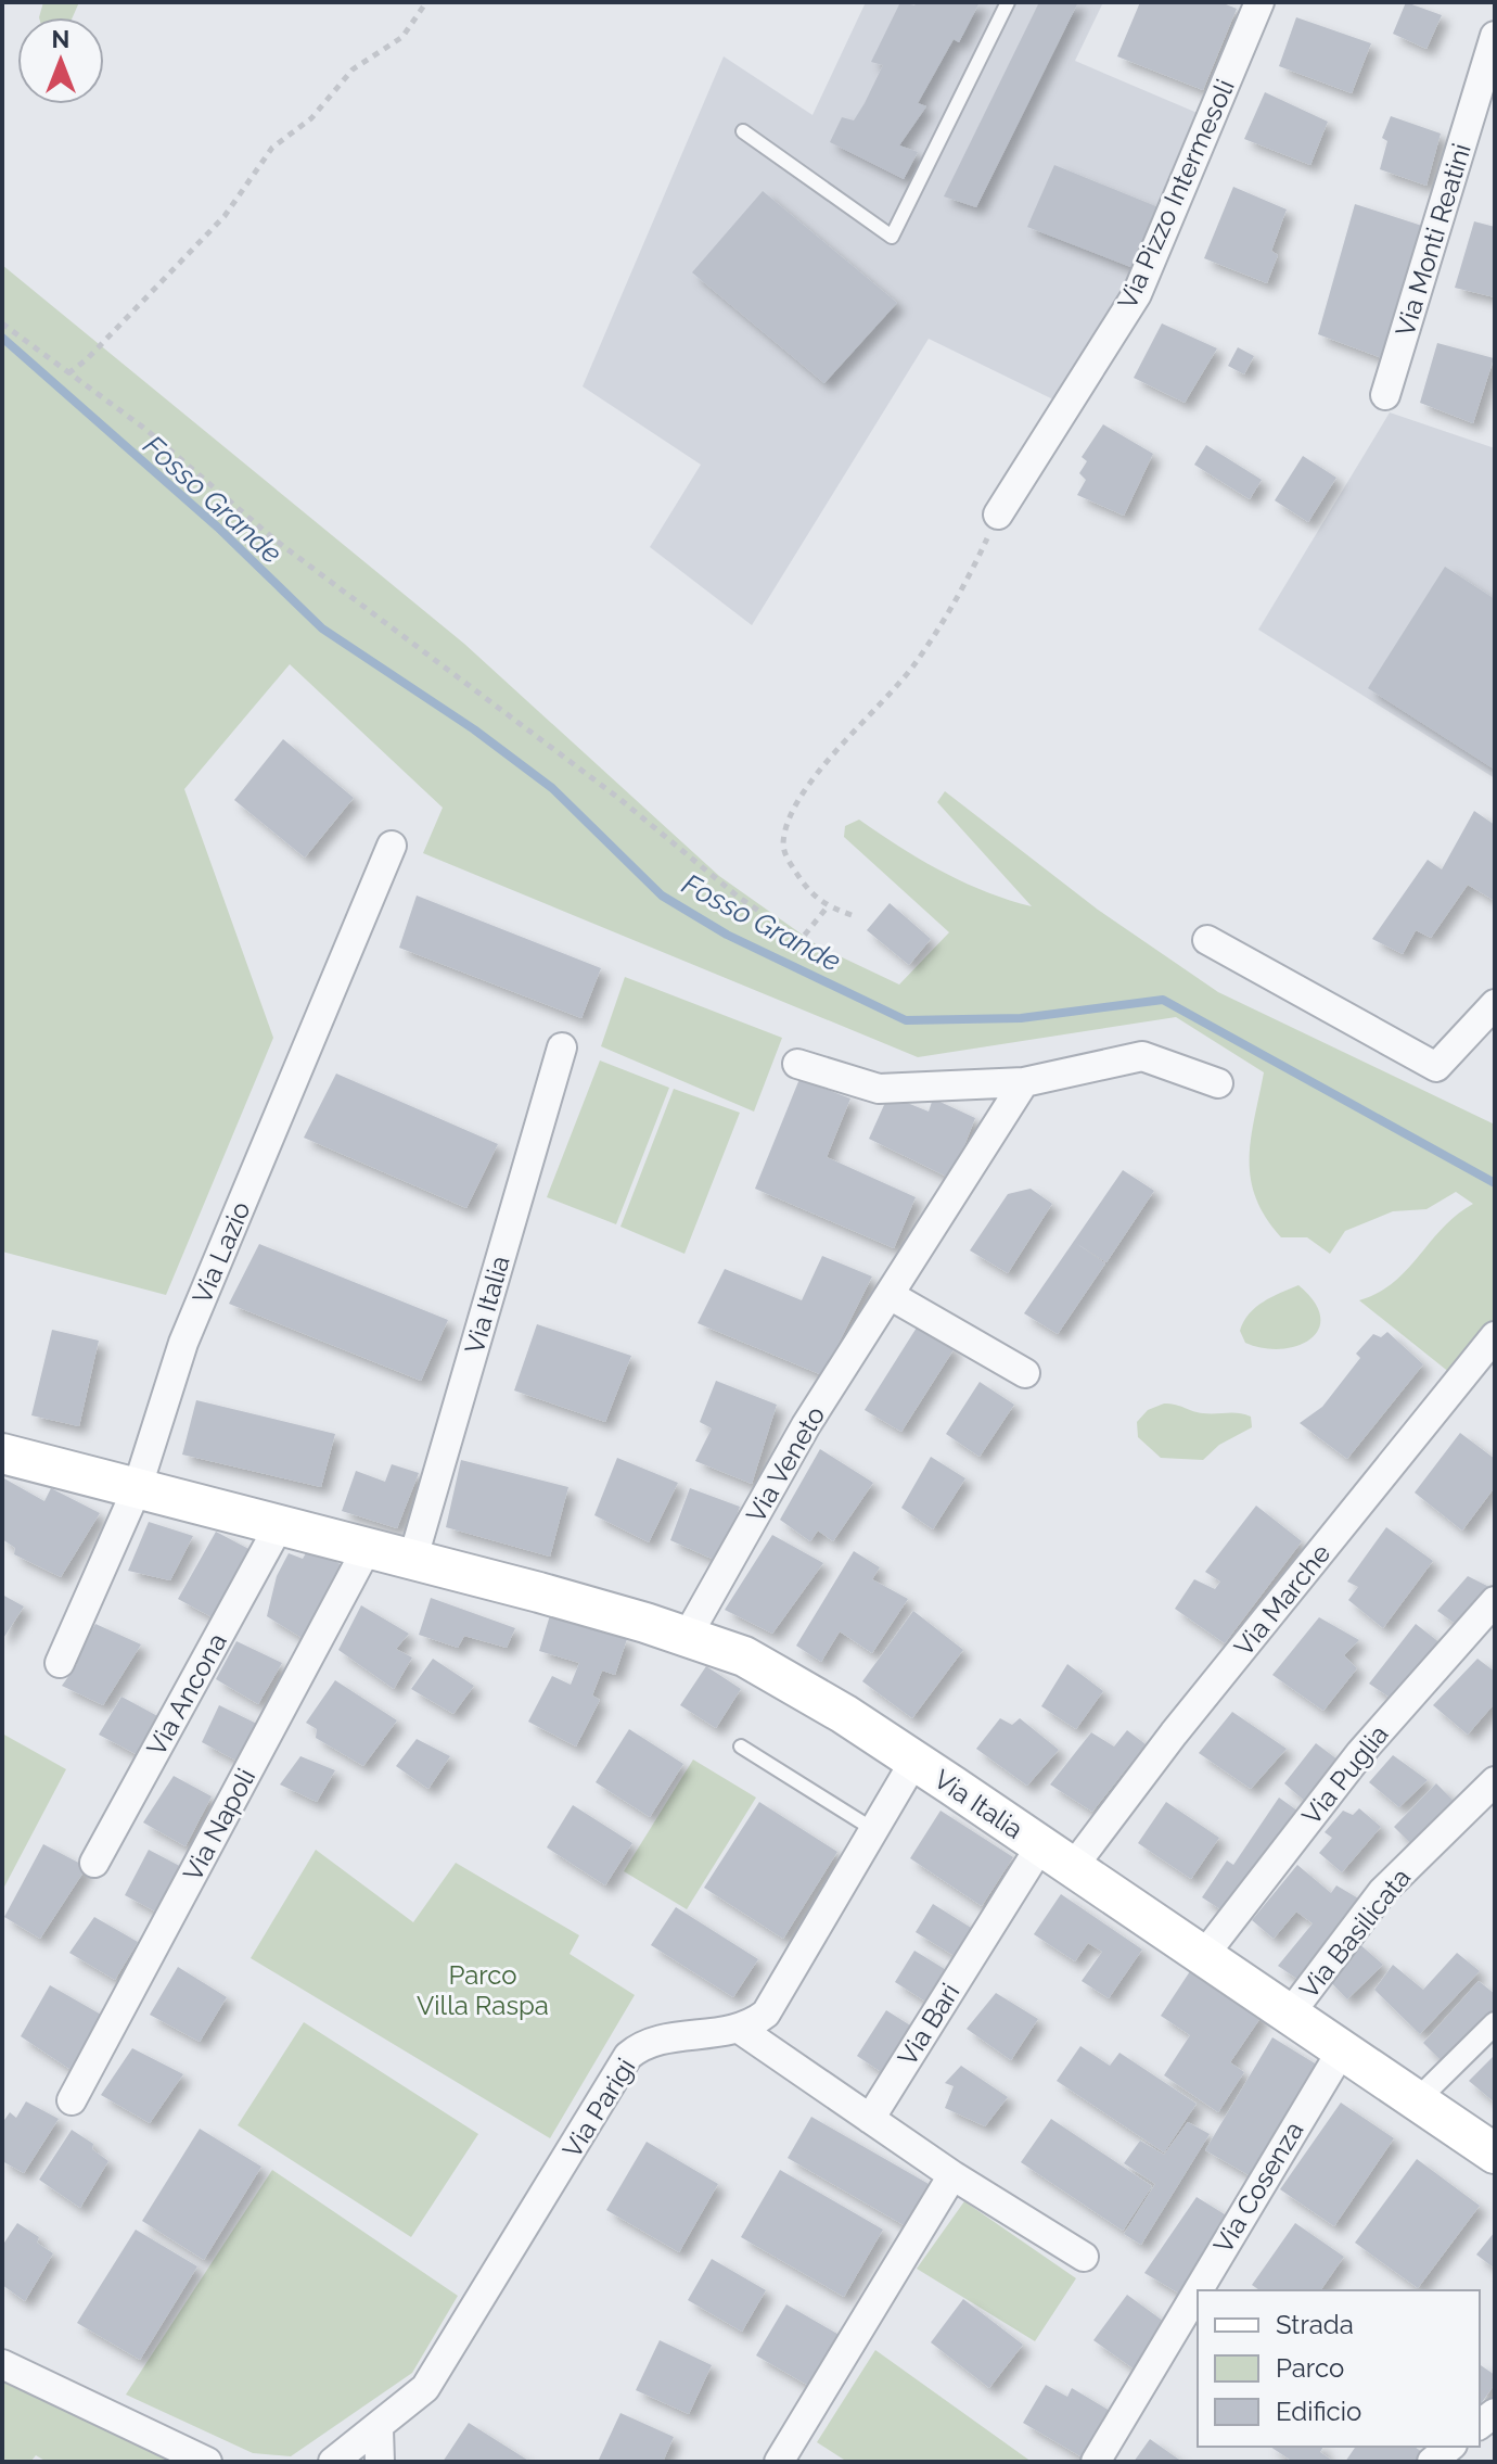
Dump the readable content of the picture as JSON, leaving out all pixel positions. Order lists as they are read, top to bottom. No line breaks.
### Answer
{"streets":{"main road":["Via Italia"],"street":["Via Pizzo Intermesoli","Via Monti Reatini","Via Lazio","Via Veneto","Via Marche","Via Ancona","Via Puglia","Via Napoli","Via Basilicata","Via Bari","Via Parigi","Via Cosenza"]},"crossings":[["Via Lazio","Via Italia"],["Via Italia","Via Veneto"],["Via Italia","Via Marche"],["Via Italia","Via Ancona"],["Via Italia","Via Puglia"],["Via Italia","Via Napoli"],["Via Italia","Via Basilicata"],["Via Italia","Via Bari"],["Via Italia","Via Cosenza"]],"water":["Fosso Grande"],"parks":["Parco Villa Raspa"],"legend":["Strada","Parco","Edificio"],"north":"top"}
